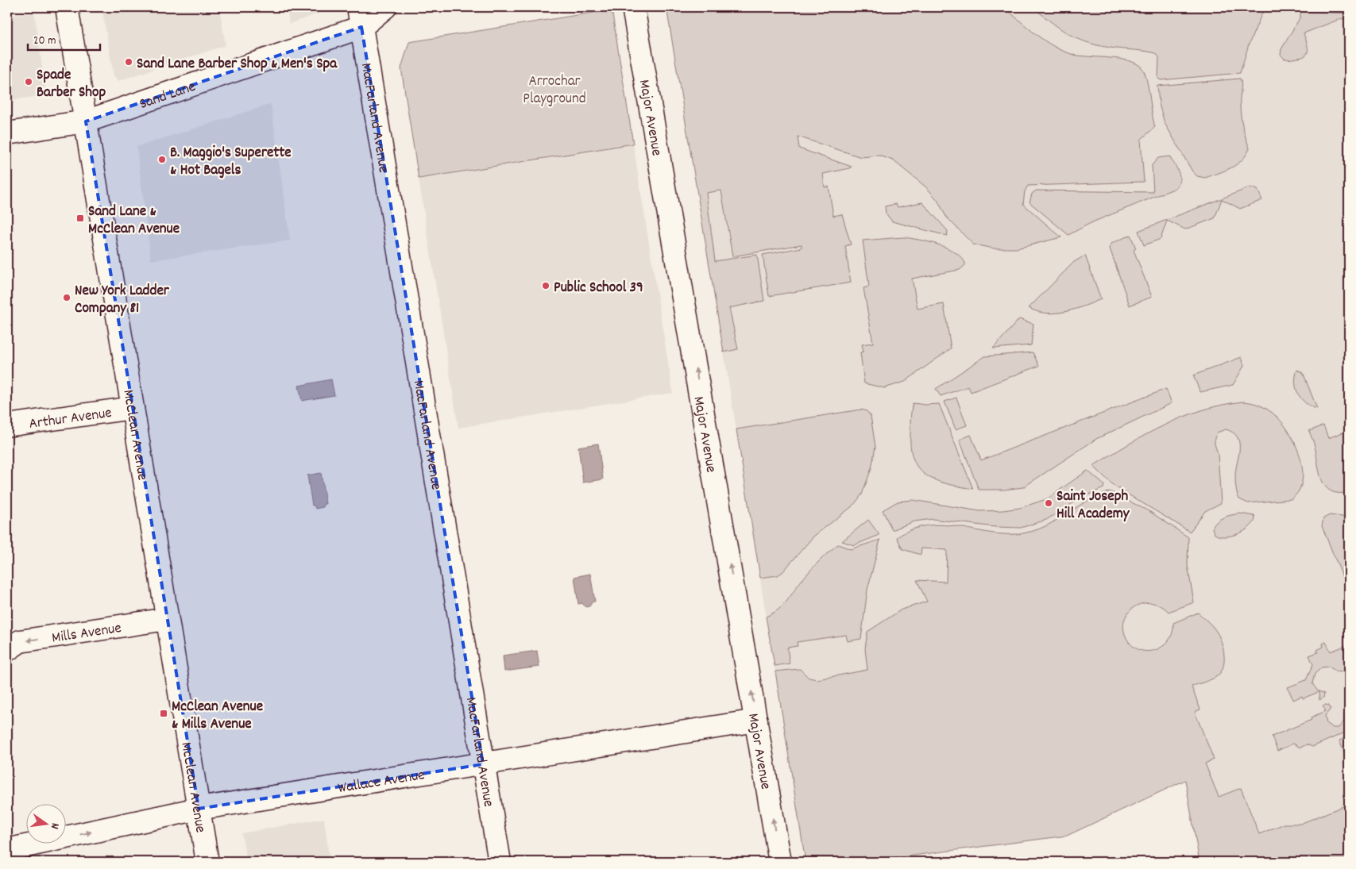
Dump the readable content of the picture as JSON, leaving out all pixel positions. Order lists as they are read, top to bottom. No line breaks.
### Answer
{"streets":{"street":["Sand Lane","MacFarland Avenue","Major Avenue","Arthur Avenue","McClean Avenue","Mills Avenue","Wallace Avenue"]},"crossings":[["Sand Lane","MacFarland Avenue"],["Sand Lane","McClean Avenue"],["MacFarland Avenue","Wallace Avenue"],["Major Avenue","Wallace Avenue"],["Arthur Avenue","McClean Avenue"],["McClean Avenue","Mills Avenue"],["McClean Avenue","Wallace Avenue"]],"one_way":["Major Avenue","Mills Avenue"],"parks":["Arrochar Playground"],"places":{"other":["Sand Lane Barber Shop & Men's Spa","Spade Barber Shop","B. Maggio's Superette & Hot Bagels","Public School 39","New York Ladder Company 81","Saint Joseph Hill Academy"],"transit":["Sand Lane & McClean Avenue","McClean Avenue & Mills Avenue"]},"scale_bar":"20 m","north":"right"}
